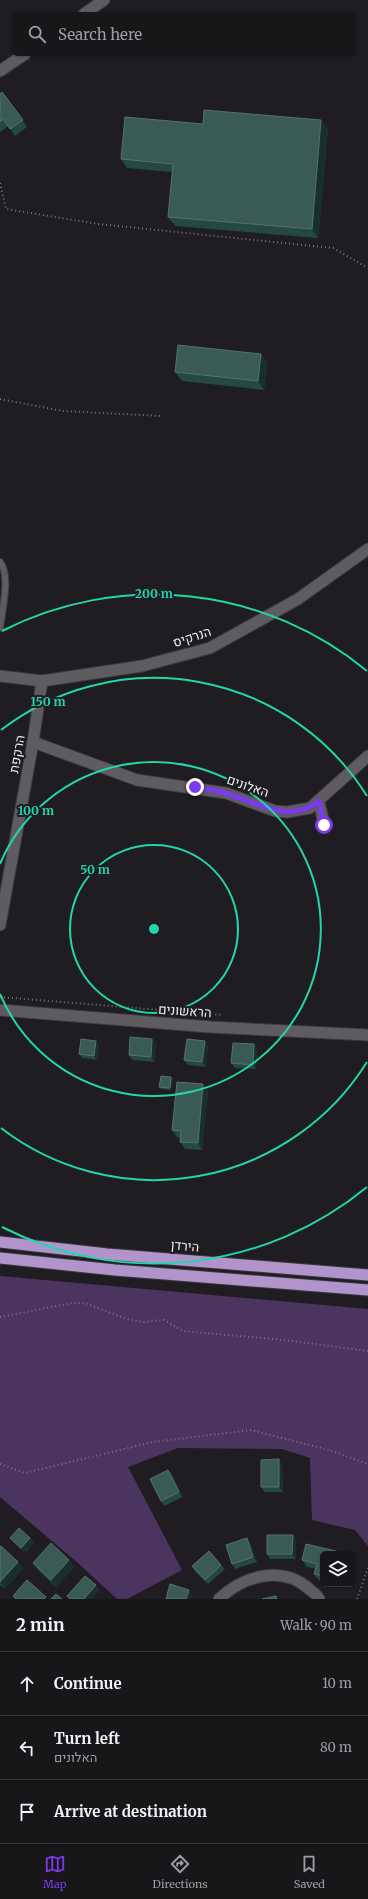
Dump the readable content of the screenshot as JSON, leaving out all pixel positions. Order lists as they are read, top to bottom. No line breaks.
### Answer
{"streets":{"highway":["הירדן"],"street":["הנרקיס","הרקפת","האלונים","הראשונים"]},"crossings":[["הנרקיס","הרקפת"],["הרקפת","האלונים"]],"page":{"search":"Search here","heading":["2 min","Walk · 90 m"],"list":[["Continue","10 m"],["Turn left","האלונים","80 m"],"Arrive at destination"],"nav":["Map","Directions","Saved"]},"rings":["200 m","150 m","100 m","50 m"]}
